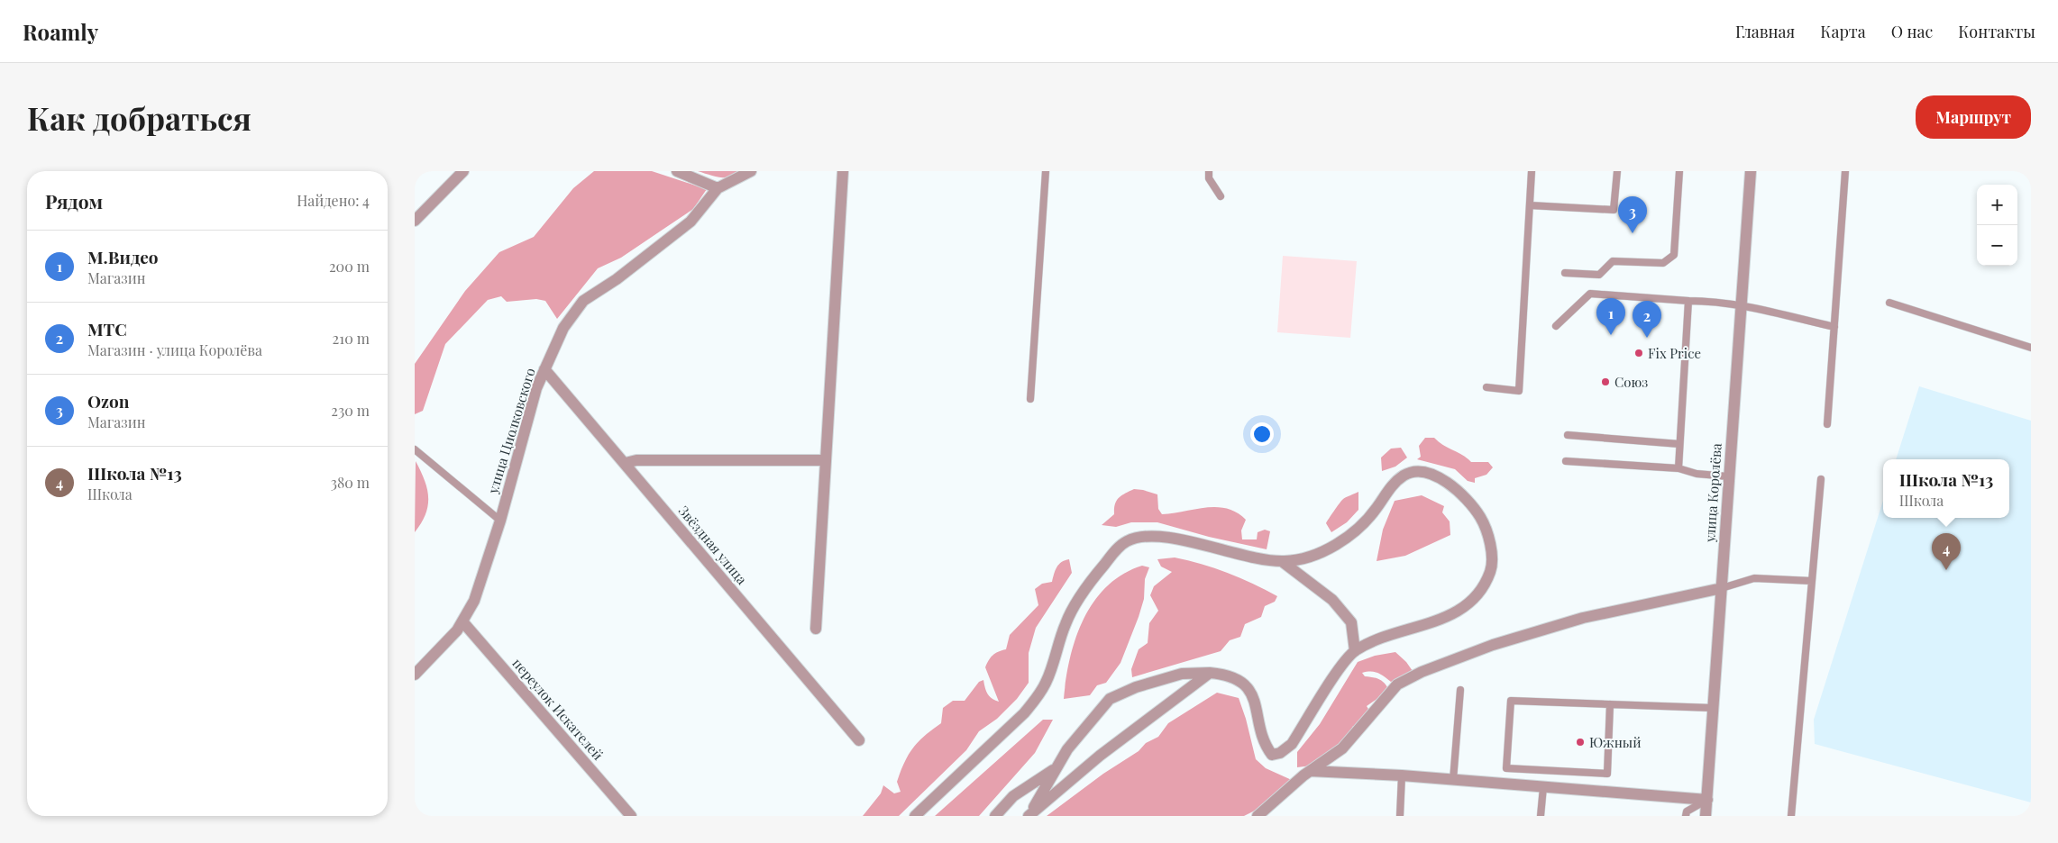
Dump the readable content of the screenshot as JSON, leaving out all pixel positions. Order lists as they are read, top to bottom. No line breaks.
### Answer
{"streets":{"street":["улица Циолковского","улица Королёва","Звёздная улица","переулок Искателей"]},"crossings":[["улица Циолковского","Звёздная улица"],["улица Циолковского","переулок Искателей"]],"places":["Fix Price","Союз","Южный"],"page":{"header":"Roamly","nav":["Главная","Карта","О нас","Контакты"],"buttons":"Маршрут","title":"Как добраться","heading":["Рядом","Найдено: 4"],"map_buttons":["+","−"],"pins":["3","1","2","4"],"list":[{"mark":"1","name":"М.Видео","note":"Магазин","value":"200 m"},{"mark":"2","name":"МТС","note":"Магазин · улица Королёва","value":"210 m"},{"mark":"3","name":"Ozon","note":"Магазин","value":"230 m"},{"mark":"4","name":"Школа №13","note":"Школа","value":"380 m"}],"popup":["Школа №13","Школа"]}}
